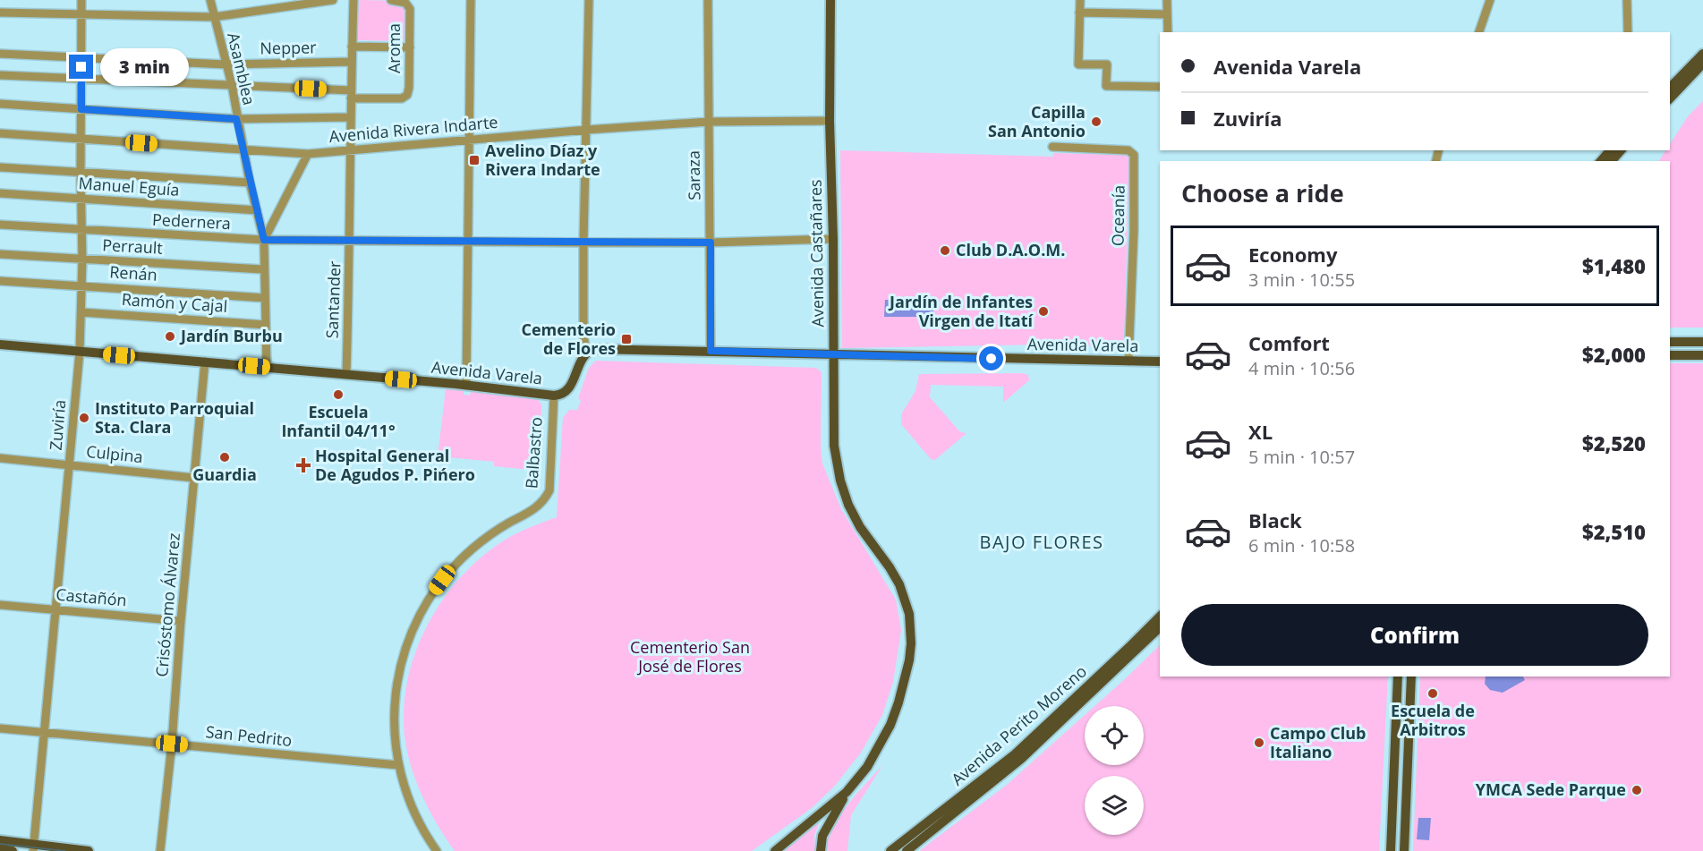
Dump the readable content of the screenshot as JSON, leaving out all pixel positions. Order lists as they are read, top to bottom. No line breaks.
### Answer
{"streets":{"main road":["Avenida Castañares","Avenida Varela","Balbastro","Avenida Perito Moreno"],"street":["Nepper","Aroma","Asamblea","Avenida Rivera Indarte","Saraza","Manuel Eguía","Oceanía","Pedernera","Perrault","Renán","Santander","Ramón y Cajal","Zuviría","Culpina","Castañón","Crisóstomo Álvarez","San Pedrito"]},"crossings":[["Nepper","Asamblea"],["Nepper","Santander"],["Nepper","Zuviría"],["Aroma","Santander"],["Asamblea","Avenida Rivera Indarte"],["Asamblea","Manuel Eguía"],["Asamblea","Pedernera"],["Asamblea","Perrault"],["Asamblea","Renán"],["Asamblea","Ramón y Cajal"],["Asamblea","Avenida Varela"],["Avenida Rivera Indarte","Saraza"],["Avenida Rivera Indarte","Avenida Castañares"],["Avenida Rivera Indarte","Santander"],["Avenida Rivera Indarte","Zuviría"],["Saraza","Pedernera"],["Saraza","Avenida Varela"],["Manuel Eguía","Zuviría"],["Oceanía","Avenida Varela"],["Pedernera","Avenida Castañares"],["Pedernera","Santander"],["Pedernera","Zuviría"],["Perrault","Zuviría"],["Avenida Castañares","Avenida Varela"],["Renán","Zuviría"],["Santander","Avenida Varela"],["Ramón y Cajal","Zuviría"],["Avenida Varela","Zuviría"],["Avenida Varela","Balbastro"],["Avenida Varela","Crisóstomo Álvarez"],["Zuviría","Culpina"],["Zuviría","Castañón"],["Zuviría","San Pedrito"],["Balbastro","San Pedrito"],["Culpina","Crisóstomo Álvarez"],["Castañón","Crisóstomo Álvarez"],["Crisóstomo Álvarez","San Pedrito"]],"districts":["BAJO FLORES"],"parks":["Cementerio San José de Flores"],"places":{"other":["Capilla San Antonio","Club D.A.O.M.","Jardín de Infantes Virgen de Itatí","Jardín Burbu","Escuela Infantil 04/11°","Instituto Parroquial Sta. Clara","Guardia","Escuela de Arbitros","Campo Club Italiano","YMCA Sede Parque"],"transit":["Avelino Díaz y Rivera Indarte","Cementerio de Flores"],"health":["Hospital General De Agudos P. Pińero"]},"page":{"banner":["Avenida Varela","Zuviría"],"bubble":"3 min","heading":"Choose a ride","list":[{"name":"Economy","note":"3 min · 10:55","value":"$1,480"},{"name":"Comfort","note":"4 min · 10:56","value":"$2,000"},{"name":"XL","note":"5 min · 10:57","value":"$2,520"},{"name":"Black","note":"6 min · 10:58","value":"$2,510"}],"buttons":"Confirm"}}
